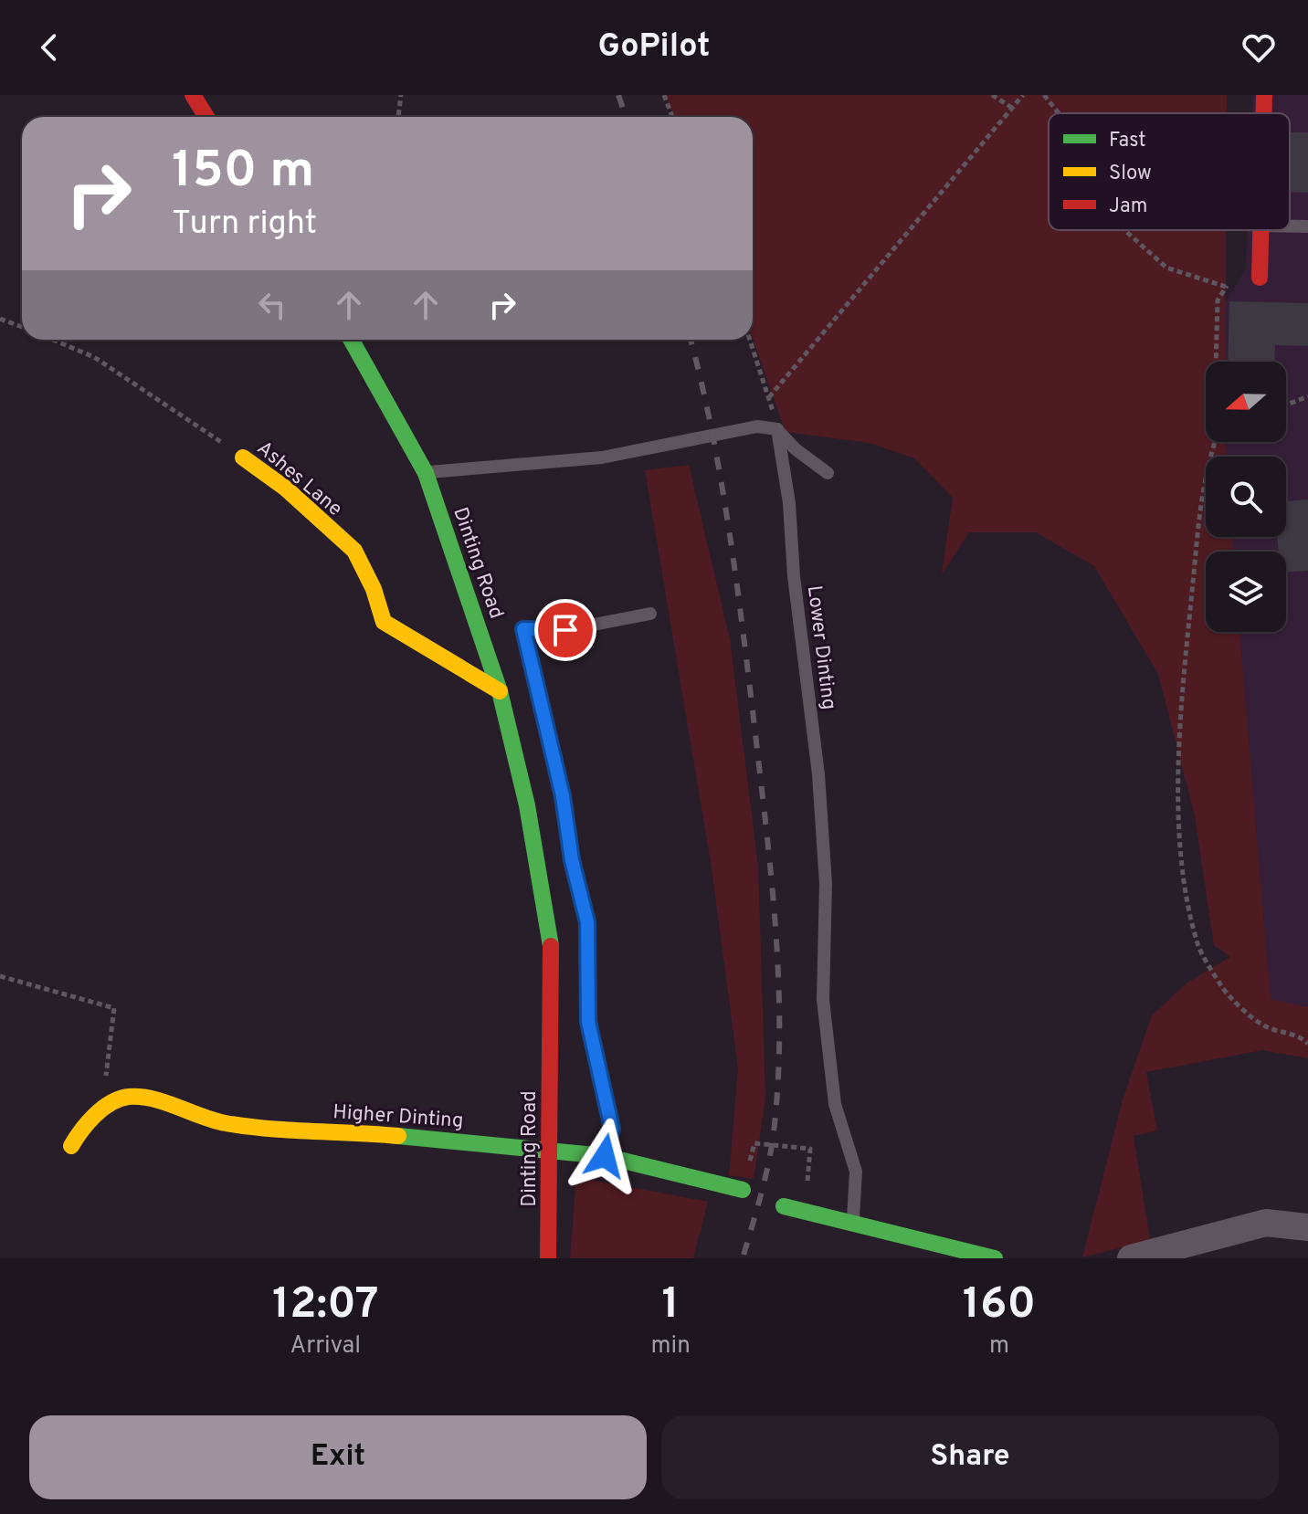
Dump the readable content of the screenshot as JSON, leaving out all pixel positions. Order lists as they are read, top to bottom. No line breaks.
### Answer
{"streets":{"street":["Ashes Lane","Dinting Road","Higher Dinting"],"lane":["Lower Dinting"]},"crossings":[["Ashes Lane","Dinting Road"],["Dinting Road","Higher Dinting"]],"legend":["Fast","Slow","Jam"],"north":"left","page":{"header":"GoPilot","turn":["150 m","Turn right"],"eta":["12:07","Arrival","1","min","160","m"],"buttons":["Exit","Share"]}}
